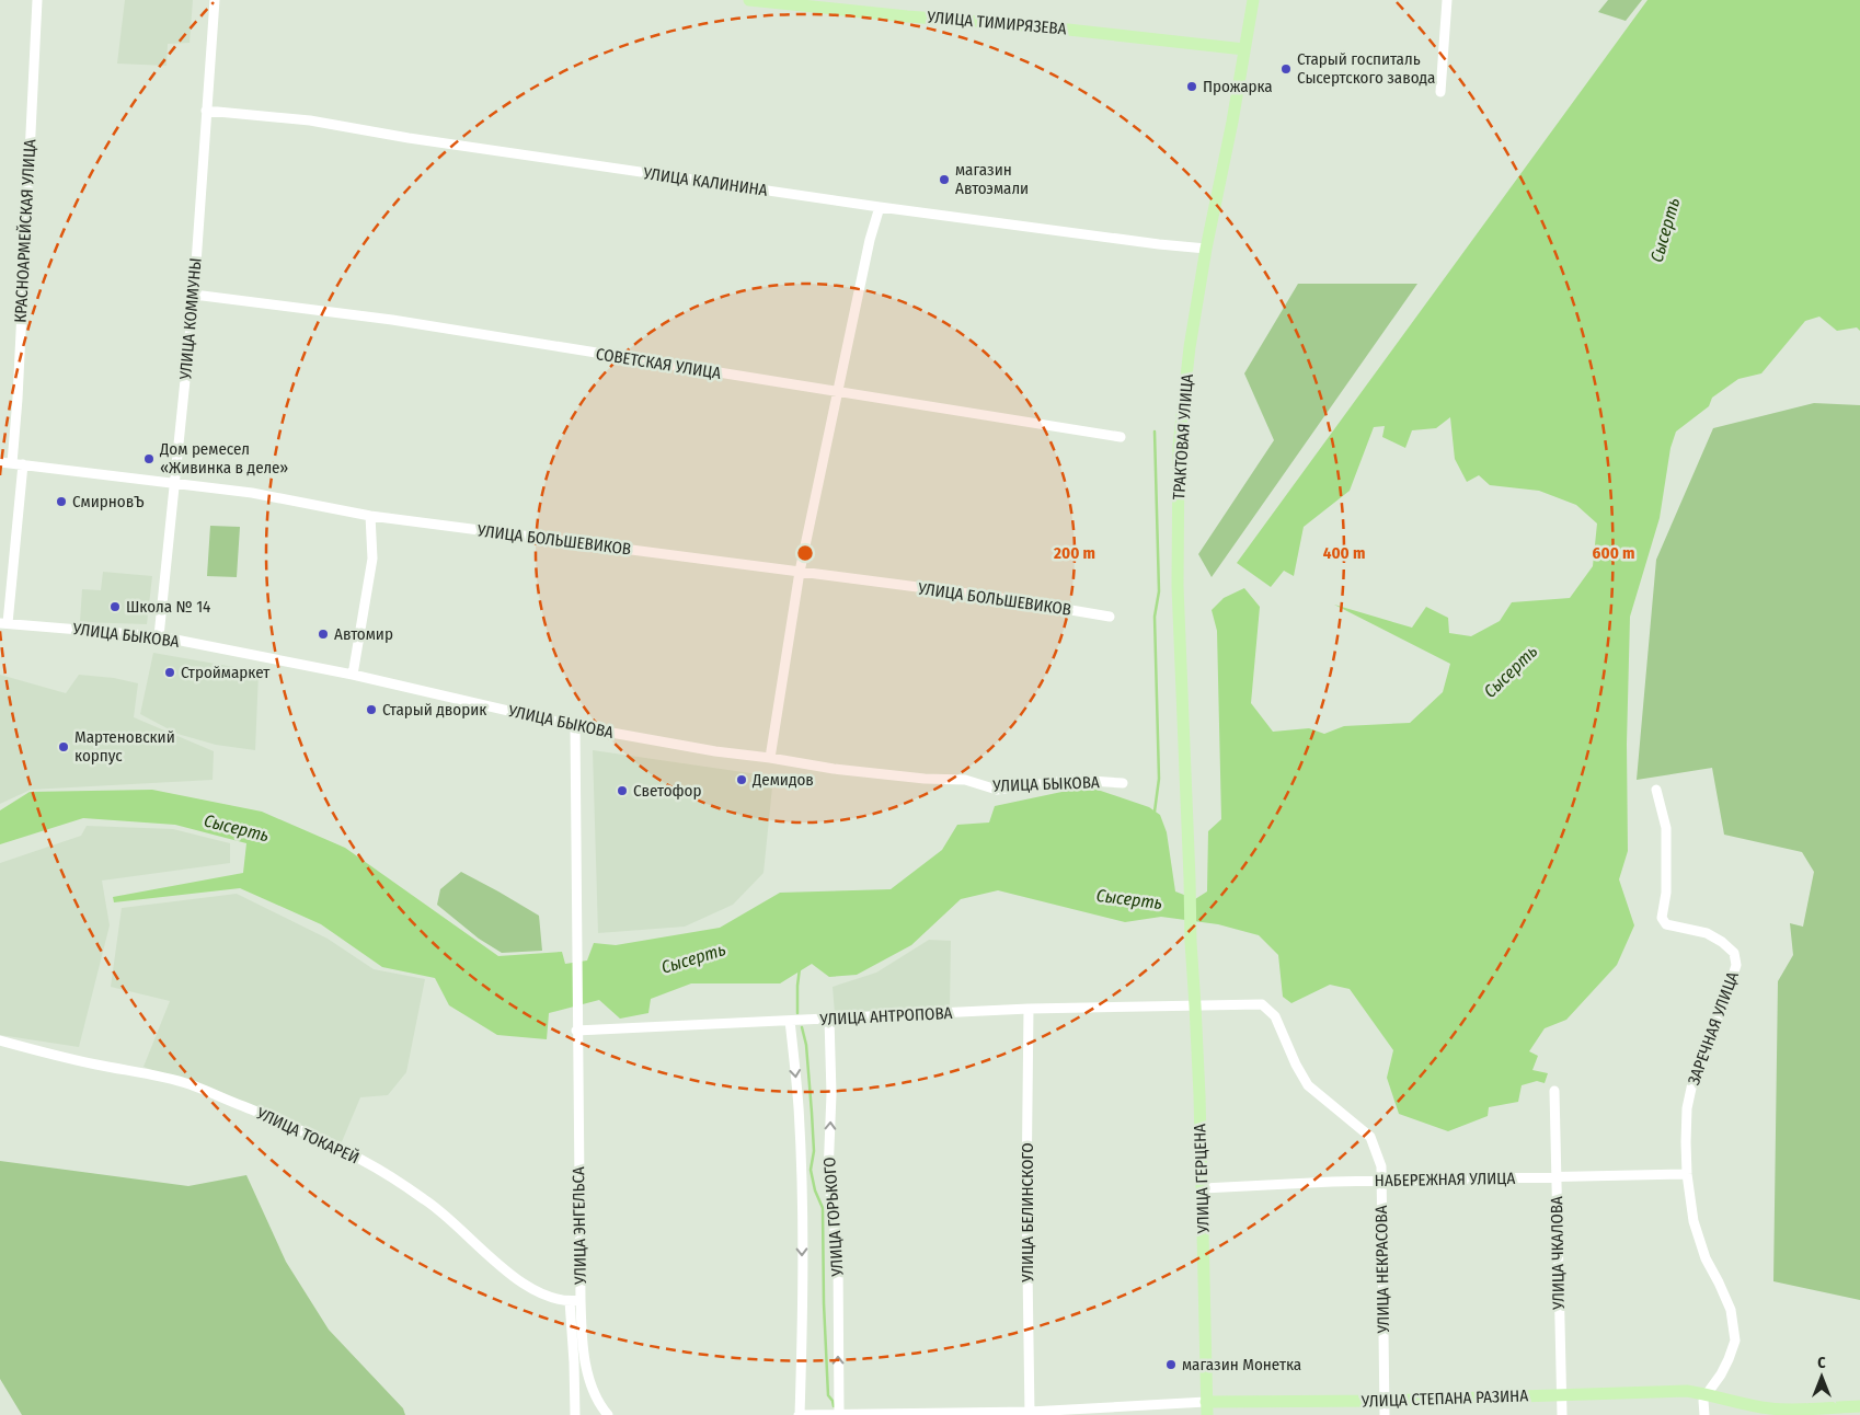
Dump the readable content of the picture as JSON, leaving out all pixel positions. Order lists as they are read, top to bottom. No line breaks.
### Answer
{"streets":{"main road":["УЛИЦА ТИМИРЯЗЕВА","ТРАКТОВАЯ УЛИЦА","УЛИЦА ГЕРЦЕНА","УЛИЦА СТЕПАНА РАЗИНА"],"street":["УЛИЦА КАЛИНИНА","КРАСНОАРМЕЙСКАЯ УЛИЦА","УЛИЦА КОММУНЫ","СОВЕТСКАЯ УЛИЦА","УЛИЦА БОЛЬШЕВИКОВ","УЛИЦА БЫКОВА","УЛИЦА АНТРОПОВА","ЗАРЕЧНАЯ УЛИЦА","УЛИЦА ТОКАРЕЙ","НАБЕРЕЖНАЯ УЛИЦА","УЛИЦА БЕЛИНСКОГО","УЛИЦА ГОРЬКОГО","УЛИЦА ЭНГЕЛЬСА","УЛИЦА ЧКАЛОВА","УЛИЦА НЕКРАСОВА"]},"crossings":[["УЛИЦА ТИМИРЯЗЕВА","ТРАКТОВАЯ УЛИЦА"],["УЛИЦА КАЛИНИНА","УЛИЦА КОММУНЫ"],["УЛИЦА КАЛИНИНА","ТРАКТОВАЯ УЛИЦА"],["КРАСНОАРМЕЙСКАЯ УЛИЦА","УЛИЦА БОЛЬШЕВИКОВ"],["КРАСНОАРМЕЙСКАЯ УЛИЦА","УЛИЦА БЫКОВА"],["УЛИЦА КОММУНЫ","СОВЕТСКАЯ УЛИЦА"],["УЛИЦА КОММУНЫ","УЛИЦА БОЛЬШЕВИКОВ"],["УЛИЦА КОММУНЫ","УЛИЦА БЫКОВА"],["ТРАКТОВАЯ УЛИЦА","УЛИЦА ГЕРЦЕНА"],["УЛИЦА БЫКОВА","УЛИЦА ЭНГЕЛЬСА"],["УЛИЦА АНТРОПОВА","УЛИЦА ГЕРЦЕНА"],["УЛИЦА АНТРОПОВА","УЛИЦА БЕЛИНСКОГО"],["УЛИЦА АНТРОПОВА","УЛИЦА ГОРЬКОГО"],["УЛИЦА АНТРОПОВА","УЛИЦА ЭНГЕЛЬСА"],["УЛИЦА АНТРОПОВА","УЛИЦА НЕКРАСОВА"],["ЗАРЕЧНАЯ УЛИЦА","НАБЕРЕЖНАЯ УЛИЦА"],["ЗАРЕЧНАЯ УЛИЦА","УЛИЦА СТЕПАНА РАЗИНА"],["УЛИЦА ТОКАРЕЙ","УЛИЦА ЭНГЕЛЬСА"],["УЛИЦА ГЕРЦЕНА","НАБЕРЕЖНАЯ УЛИЦА"],["УЛИЦА ГЕРЦЕНА","УЛИЦА СТЕПАНА РАЗИНА"],["НАБЕРЕЖНАЯ УЛИЦА","УЛИЦА ЧКАЛОВА"],["НАБЕРЕЖНАЯ УЛИЦА","УЛИЦА НЕКРАСОВА"],["УЛИЦА БЕЛИНСКОГО","УЛИЦА СТЕПАНА РАЗИНА"],["УЛИЦА ГОРЬКОГО","УЛИЦА СТЕПАНА РАЗИНА"],["УЛИЦА ЧКАЛОВА","УЛИЦА СТЕПАНА РАЗИНА"],["УЛИЦА НЕКРАСОВА","УЛИЦА СТЕПАНА РАЗИНА"]],"water":["Сысерть"],"places":["Старый госпиталь Сысертского завода","Прожарка","магазин Автоэмали","Дом ремесел «Живинка в деле»","СмирновЪ","Школа № 14","Автомир","Строймаркет","Старый дворик","Мартеновский корпус","Демидов","Светофор","магазин Монетка"],"north":"top","rings":["200 m","400 m","600 m"]}
